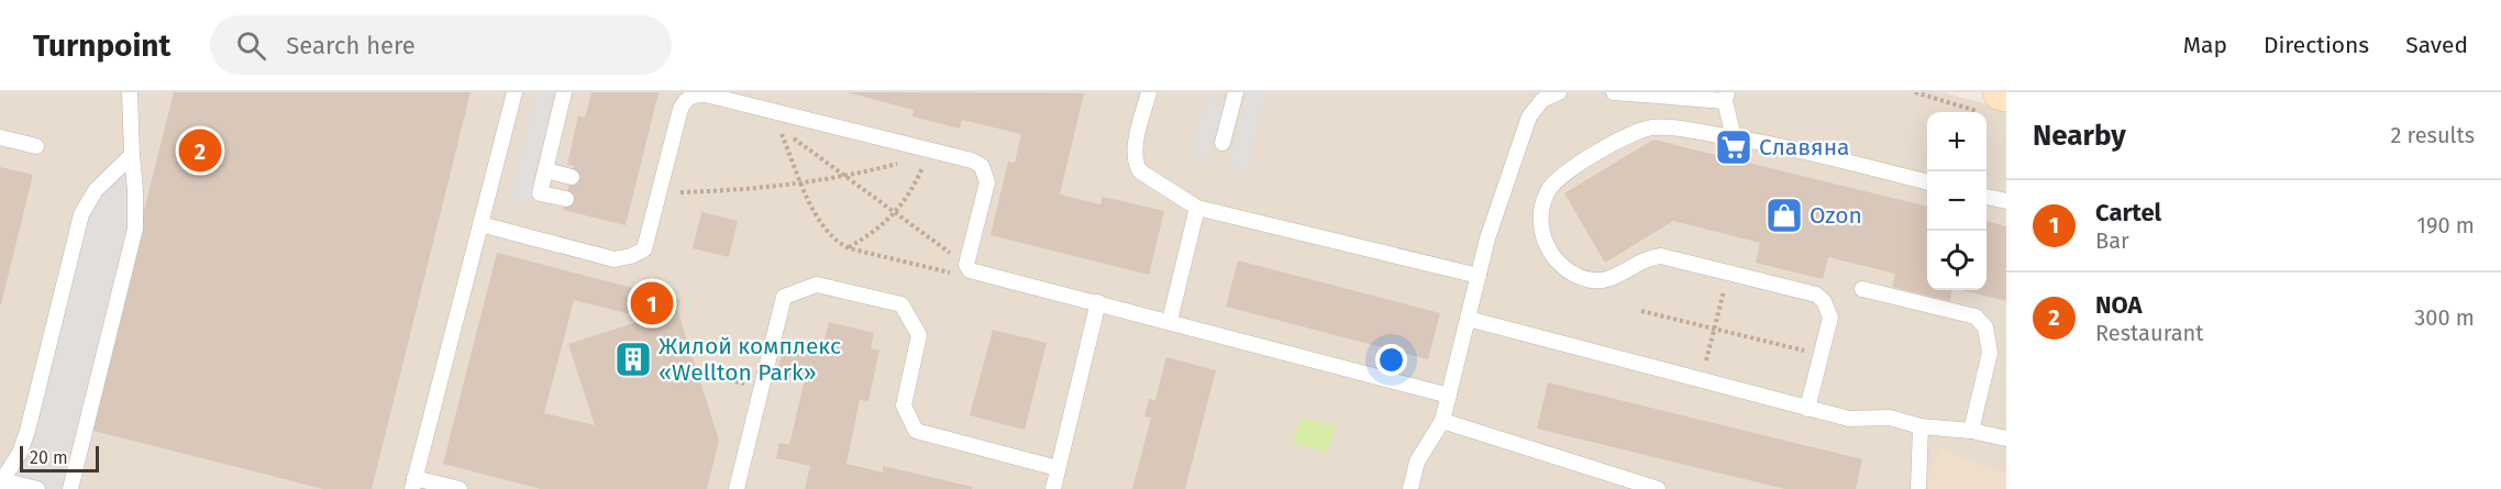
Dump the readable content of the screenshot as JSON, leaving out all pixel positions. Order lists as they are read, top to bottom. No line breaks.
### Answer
{"places":{"supermarket":["Славяна"],"shop":["Ozon"],"building":["Жилой комплекс «Wellton Park»"]},"scale_bar":"20 m","page":{"header":"Turnpoint","search":"Search here","nav":["Map","Directions","Saved"],"heading":["Nearby","2 results"],"map_buttons":["+","−"],"pins":["2","1"],"list":[{"mark":"1","name":"Cartel","note":"Bar","value":"190 m"},{"mark":"2","name":"NOA","note":"Restaurant","value":"300 m"}],"scale":"20 m"}}
